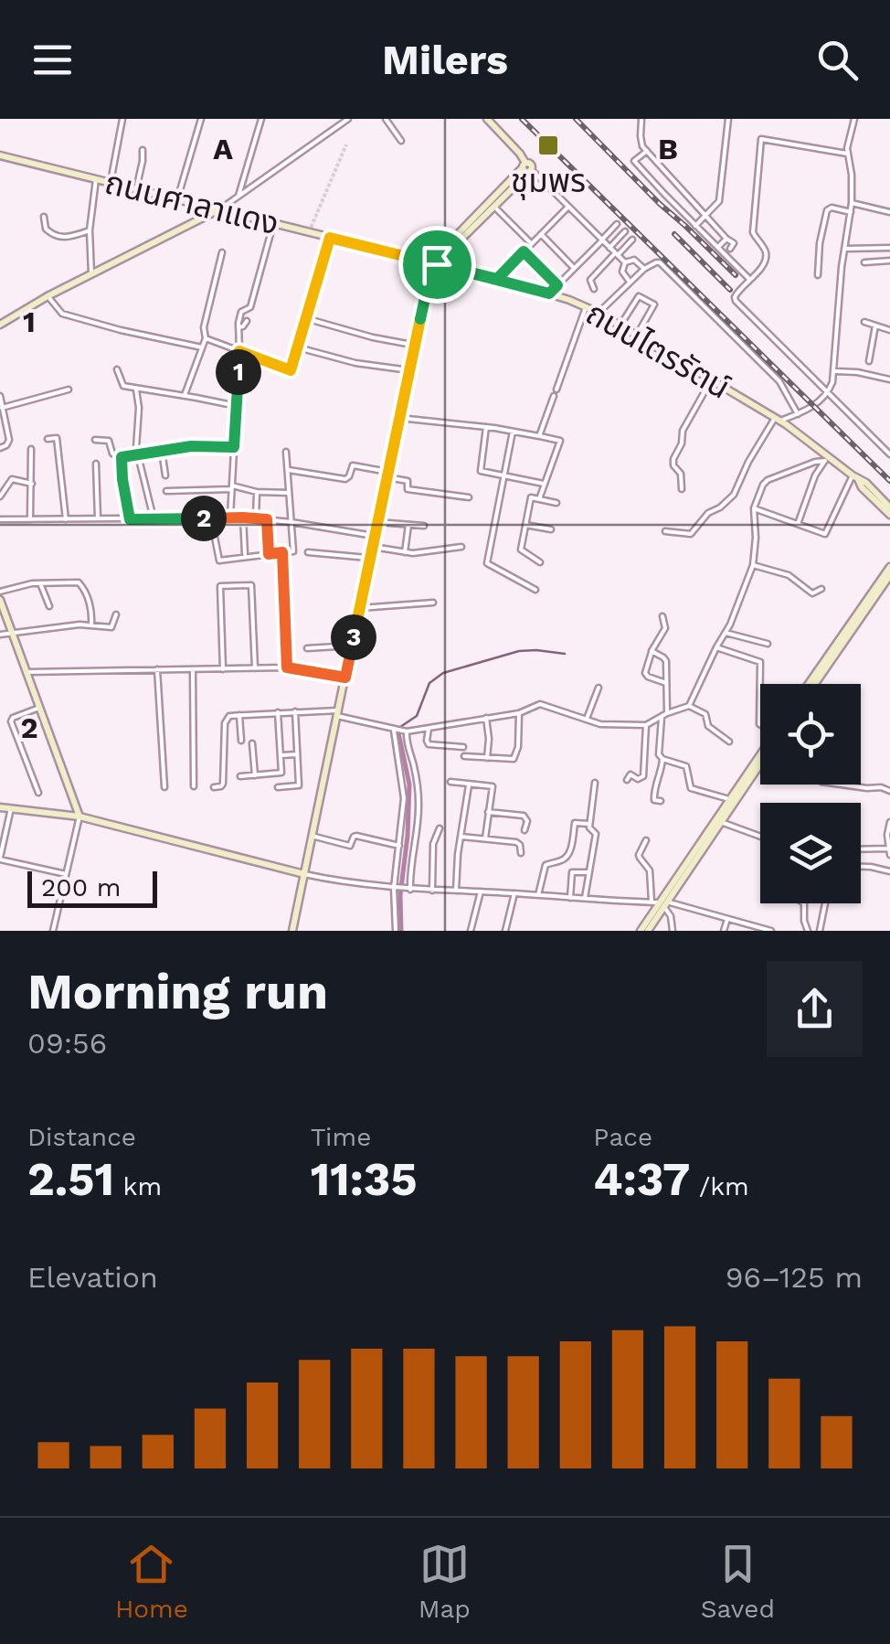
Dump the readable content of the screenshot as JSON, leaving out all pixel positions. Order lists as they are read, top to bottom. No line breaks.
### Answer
{"streets":{"street":["ถนนศาลาแดง","ถนนไตรรัตน์"]},"crossings":[["ถนนศาลาแดง","ถนนไตรรัตน์"]],"places":{"transit":["ชุมพร"]},"scale_bar":"200 m","page":{"header":"Milers","pins":["1","2","3"],"scale":"200 m","heading":["Morning run","09:56"],"stats":[["Distance","2.51 km"],["Time","11:35"],["Pace","4:37 /km"]],"chart":["Elevation","96–125 m"],"tabs":["Home","Map","Saved"]},"grid":{"columns":["A","B"],"rows":["1","2"]}}
